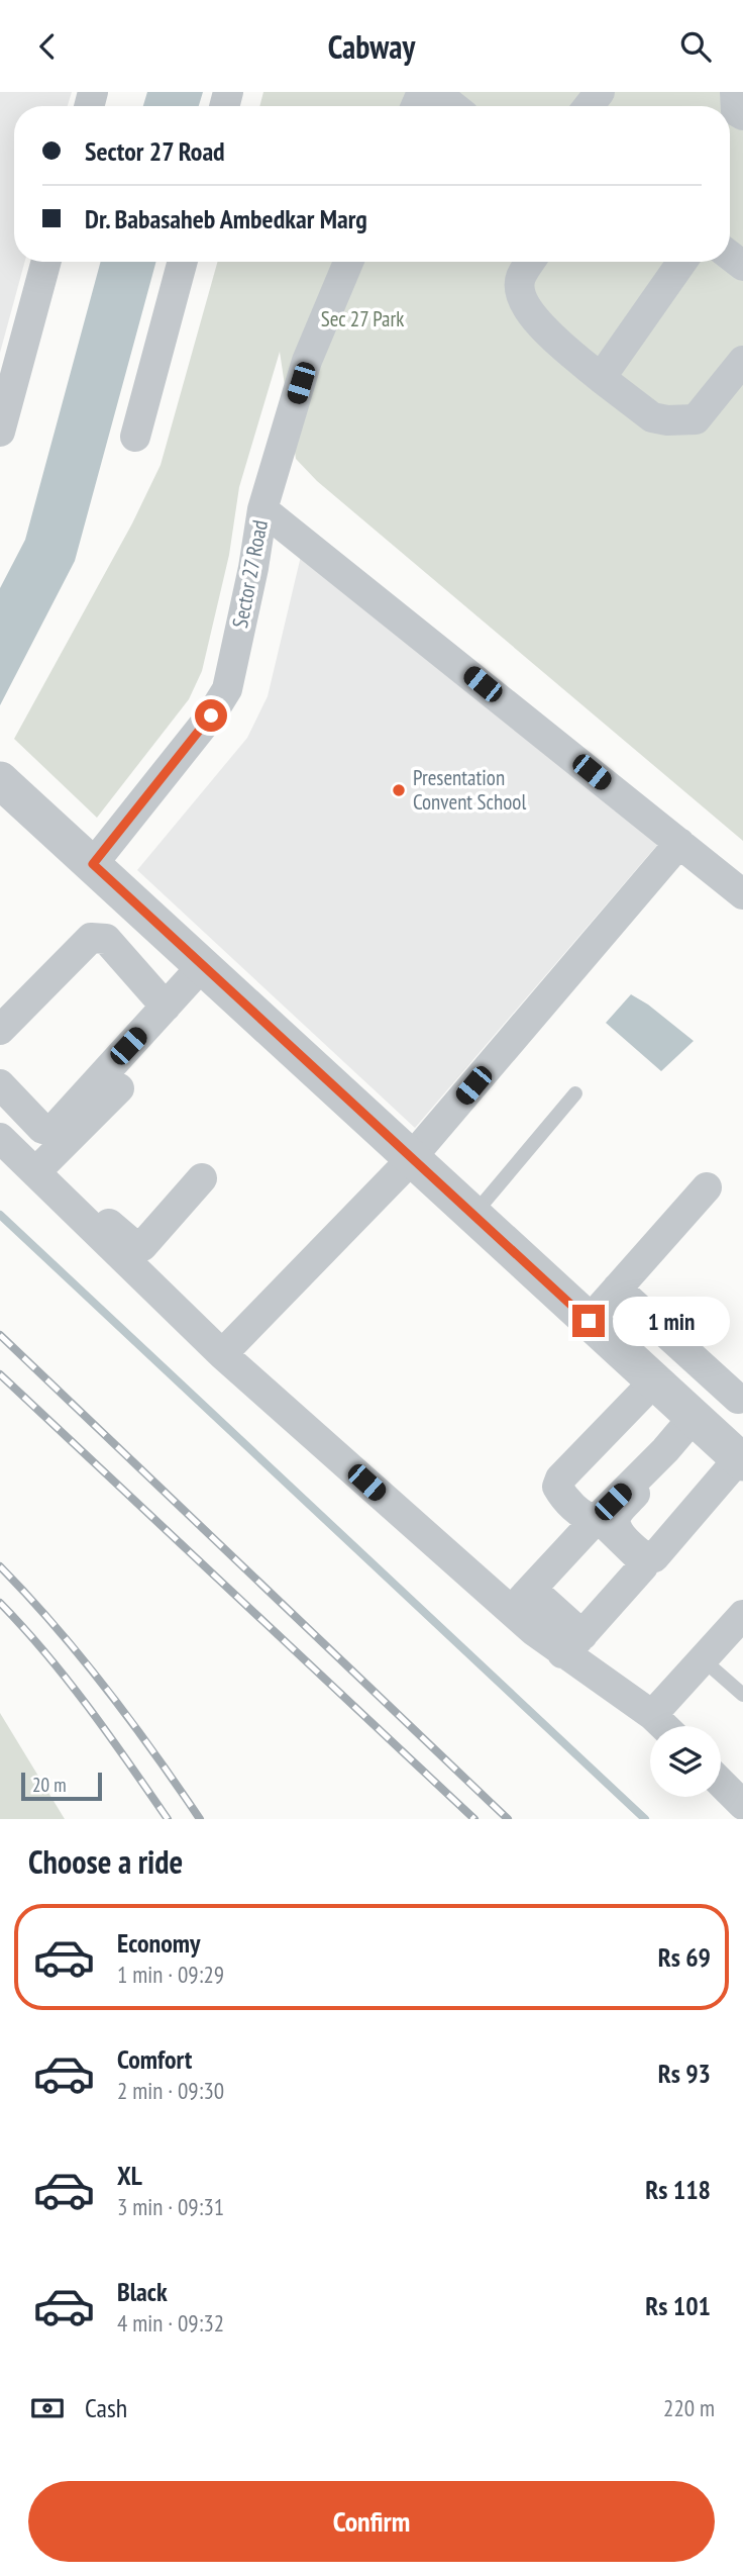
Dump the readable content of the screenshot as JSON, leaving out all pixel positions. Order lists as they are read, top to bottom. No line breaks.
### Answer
{"streets":{"street":["Sector 27 Road"]},"parks":["Sec 27 Park"],"places":["Presentation Convent School"],"scale_bar":"20 m","page":{"header":"Cabway","banner":["Sector 27 Road","Dr. Babasaheb Ambedkar Marg"],"bubble":"1 min","scale":"20 m","heading":"Choose a ride","list":[{"name":"Economy","note":"1 min · 09:29","value":"Rs 69"},{"name":"Comfort","note":"2 min · 09:30","value":"Rs 93"},{"name":"XL","note":"3 min · 09:31","value":"Rs 118"},{"name":"Black","note":"4 min · 09:32","value":"Rs 101"}],"pay":["Cash","220 m"],"buttons":"Confirm"}}
